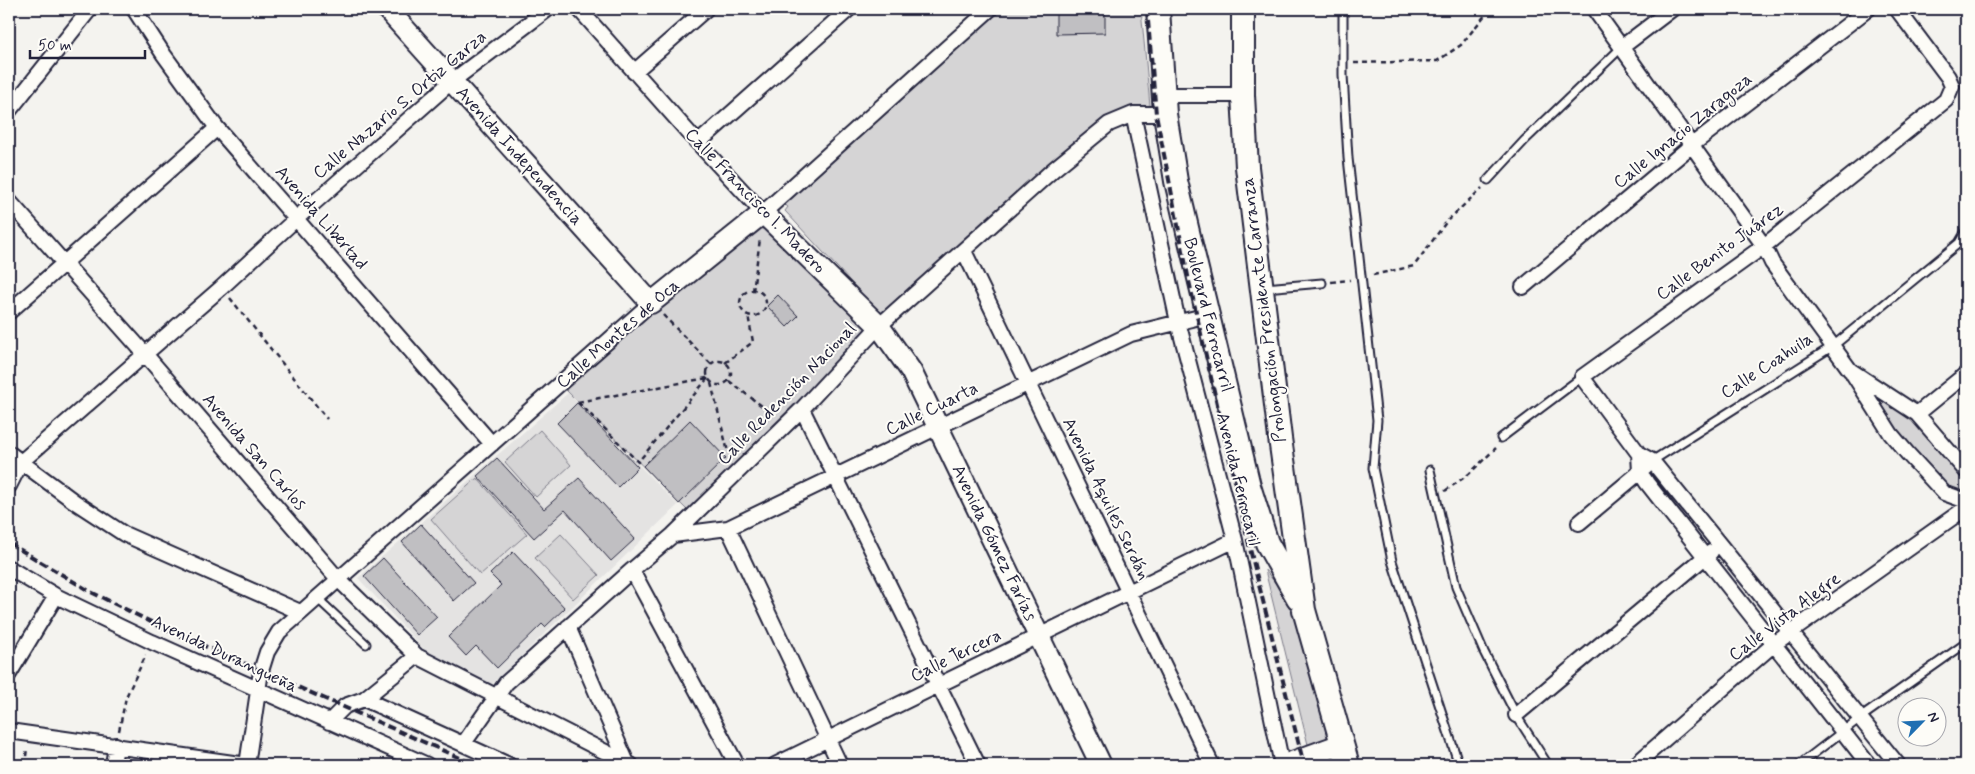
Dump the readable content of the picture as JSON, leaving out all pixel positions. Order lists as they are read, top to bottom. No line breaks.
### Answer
{"streets":{"main road":["Avenida Independencia","Calle Francisco I. Madero","Prolongación Presidente Carranza","Boulevard Ferrocarril","Calle Montes de Oca","Avenida Gómez Farías"],"street":["Calle Nazario S. Ortiz Garza","Calle Ignacio Zaragoza","Avenida Libertad","Calle Benito Juárez","Calle Coahuila","Calle Redención Nacional","Calle Cuarta","Avenida San Carlos","Avenida Ferrocaril","Avenida Aquiles Serdán","Calle Vista Alegre","Avenida Durangueña","Calle Tercera"]},"crossings":[["Calle Nazario S. Ortiz Garza","Avenida Independencia"],["Calle Nazario S. Ortiz Garza","Avenida Libertad"],["Calle Nazario S. Ortiz Garza","Avenida San Carlos"],["Avenida Independencia","Calle Montes de Oca"],["Calle Francisco I. Madero","Calle Montes de Oca"],["Calle Francisco I. Madero","Calle Redención Nacional"],["Calle Francisco I. Madero","Avenida Gómez Farías"],["Avenida Libertad","Calle Montes de Oca"],["Prolongación Presidente Carranza","Boulevard Ferrocarril"],["Prolongación Presidente Carranza","Calle Redención Nacional"],["Boulevard Ferrocarril","Calle Redención Nacional"],["Boulevard Ferrocarril","Calle Cuarta"],["Calle Montes de Oca","Avenida San Carlos"],["Calle Montes de Oca","Avenida Durangueña"],["Calle Redención Nacional","Calle Cuarta"],["Calle Redención Nacional","Avenida San Carlos"],["Calle Redención Nacional","Avenida Ferrocaril"],["Calle Redención Nacional","Avenida Aquiles Serdán"],["Calle Redención Nacional","Avenida Gómez Farías"],["Calle Cuarta","Avenida Ferrocaril"],["Calle Cuarta","Avenida Aquiles Serdán"],["Calle Cuarta","Avenida Gómez Farías"],["Avenida Ferrocaril","Calle Tercera"],["Avenida Aquiles Serdán","Calle Tercera"],["Avenida Gómez Farías","Calle Tercera"]],"scale_bar":"50 m","north":"top right"}
